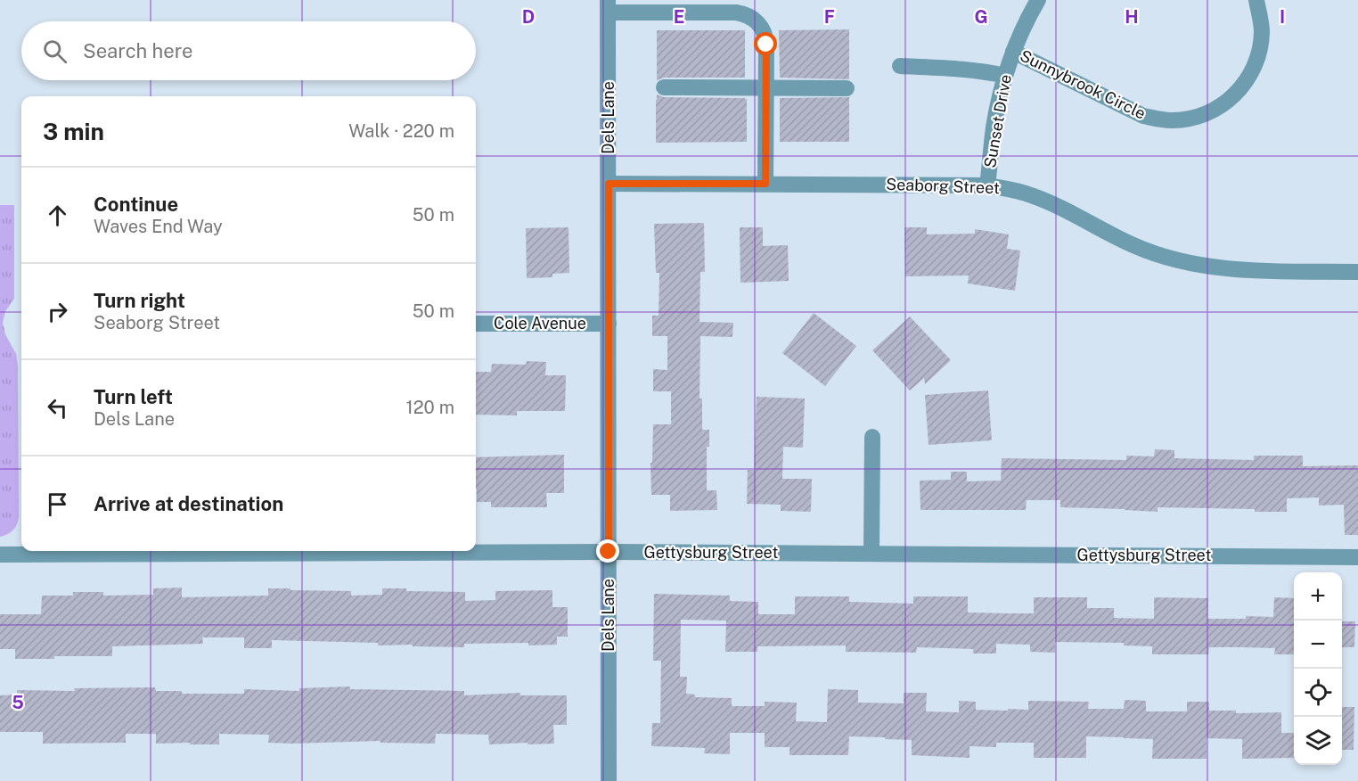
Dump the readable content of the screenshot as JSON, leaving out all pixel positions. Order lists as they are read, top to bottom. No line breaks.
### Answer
{"streets":{"street":["Sunnybrook Circle","Dels Lane","Sunset Drive","Seaborg Street","Cole Avenue","Gettysburg Street"]},"crossings":[["Sunnybrook Circle","Sunset Drive"],["Dels Lane","Seaborg Street"],["Dels Lane","Cole Avenue"],["Dels Lane","Gettysburg Street"],["Sunset Drive","Seaborg Street"]],"page":{"search":"Search here","heading":["3 min","Walk · 220 m"],"list":[["Continue","Waves End Way","50 m"],["Turn right","Seaborg Street","50 m"],["Turn left","Dels Lane","120 m"],"Arrive at destination"],"map_buttons":["+","−"]},"grid":{"columns":["D","E","F","G","H","I"],"rows":["5"]}}
